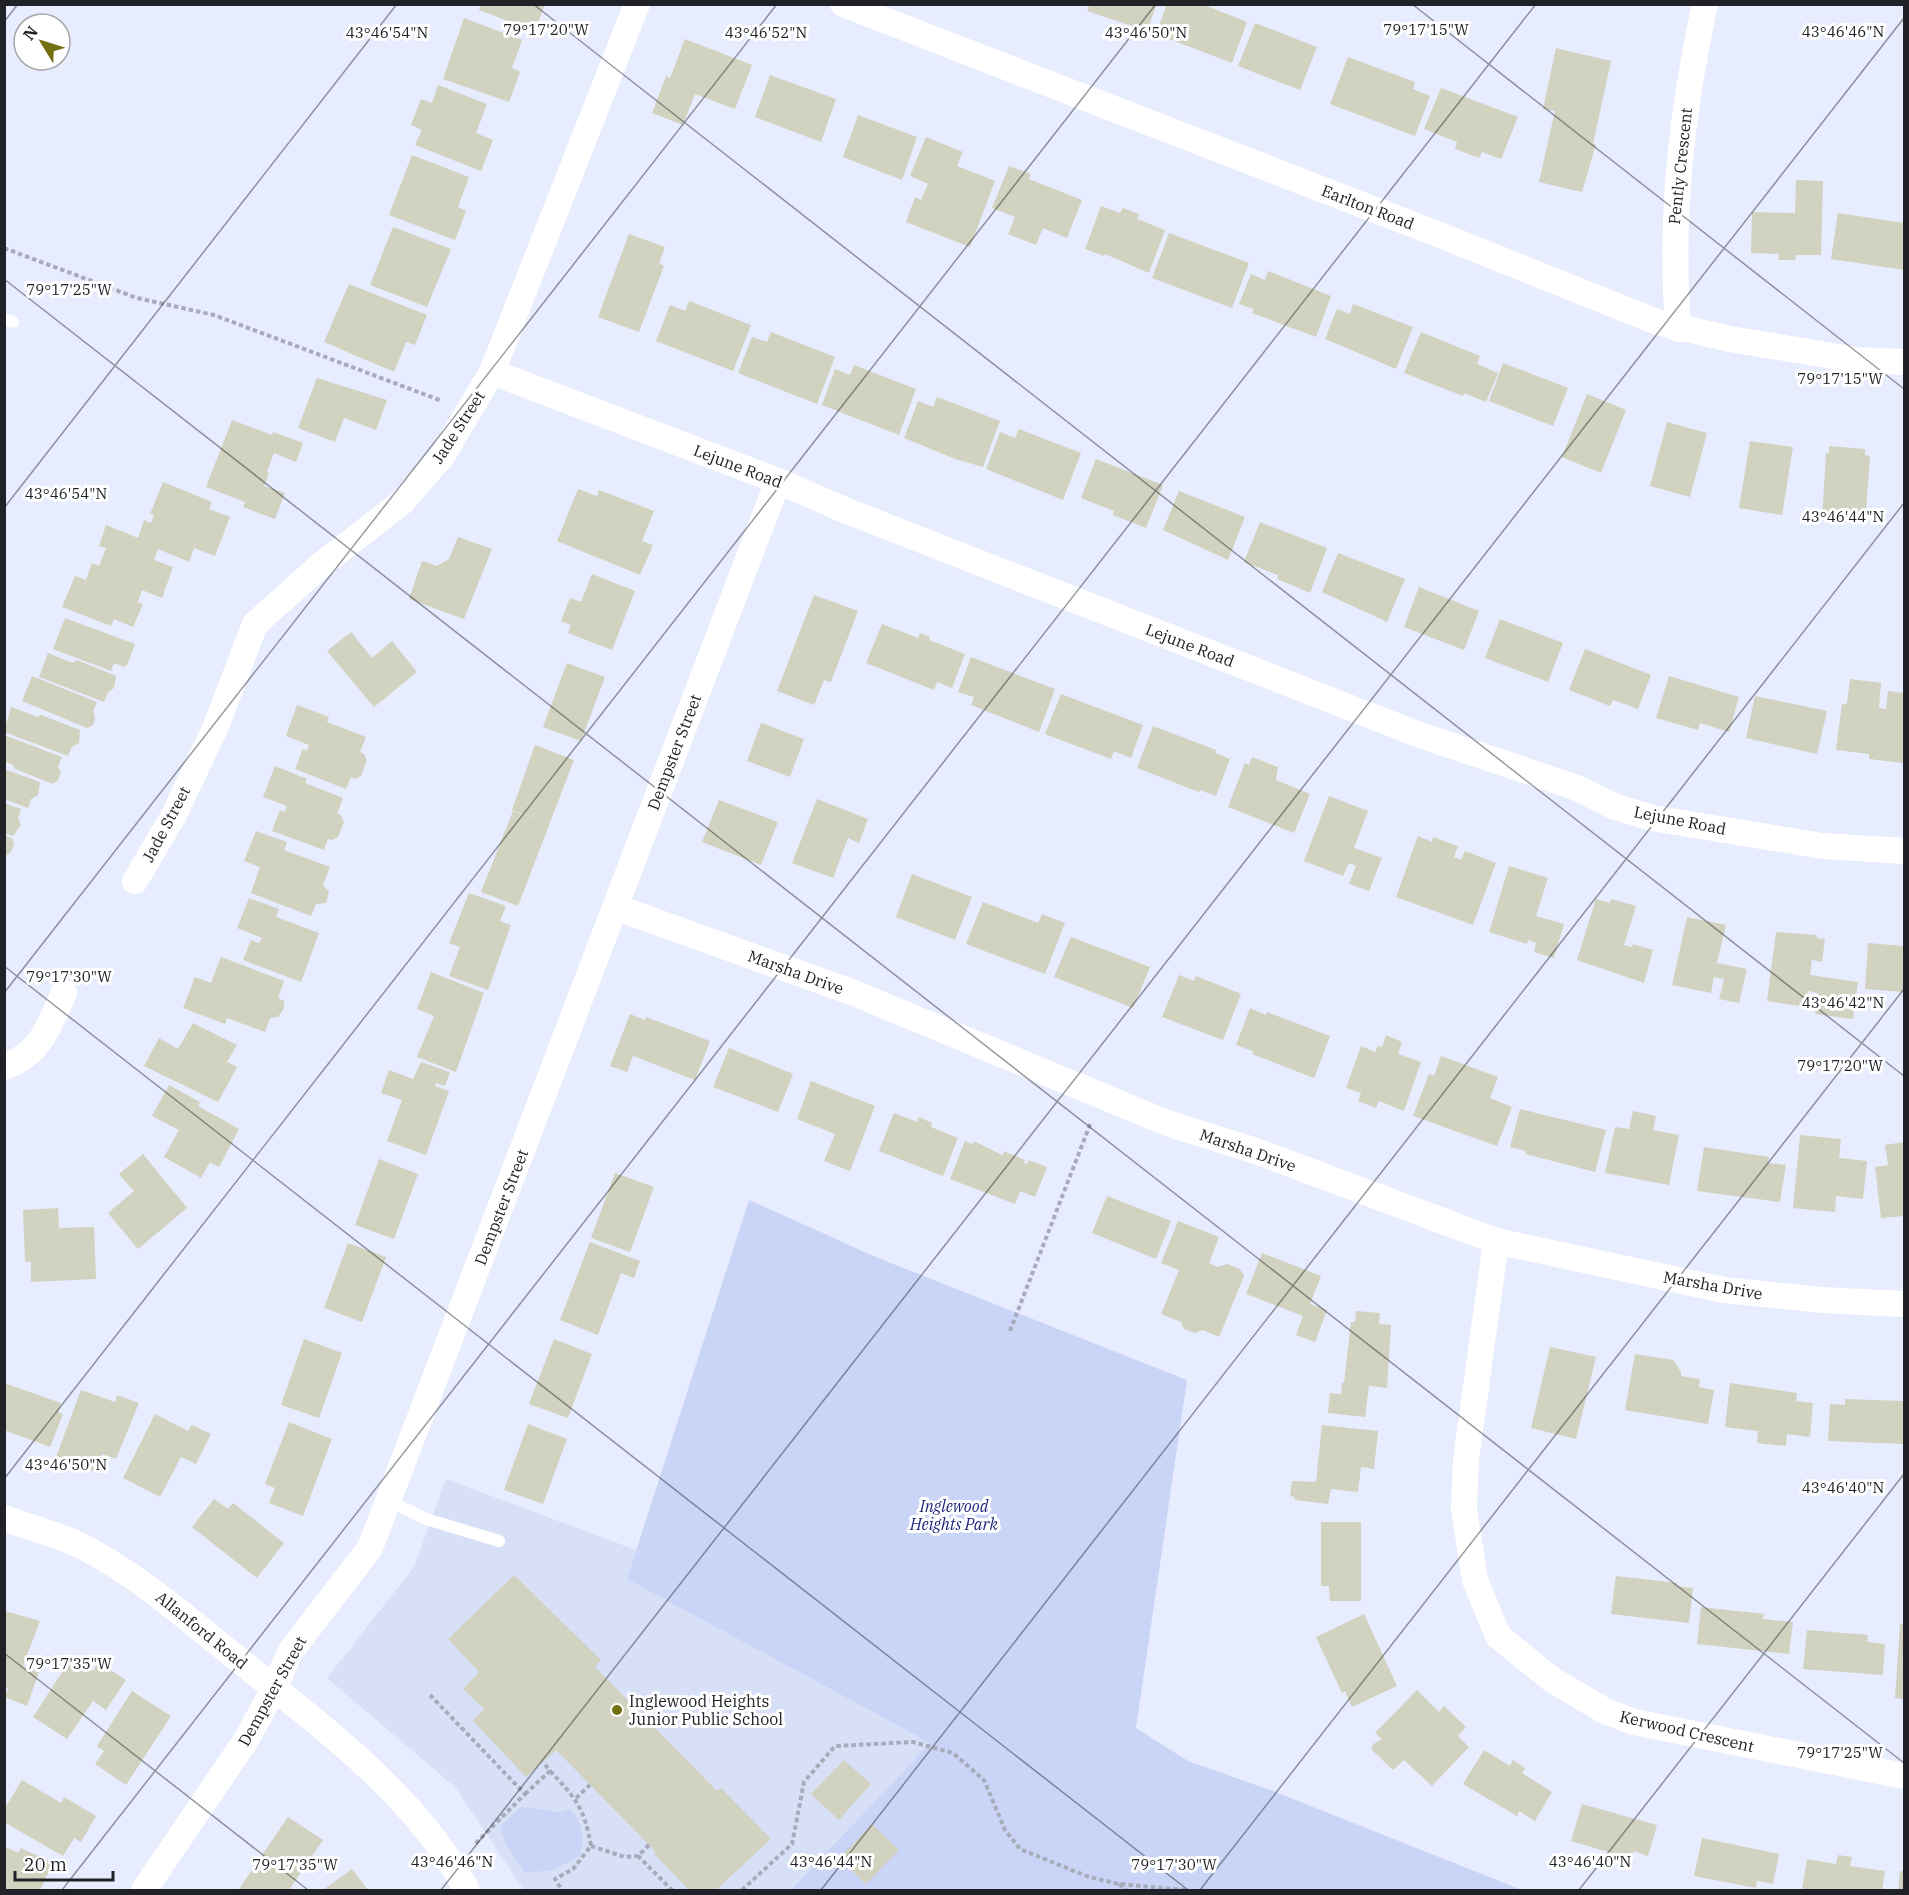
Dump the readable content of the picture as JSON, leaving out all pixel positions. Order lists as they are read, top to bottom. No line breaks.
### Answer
{"streets":{"street":["Pently Crescent","Earlton Road","Jade Street","Lejune Road","Dempster Street","Marsha Drive","Allanford Road","Kerwood Crescent"]},"crossings":[["Pently Crescent","Earlton Road"],["Jade Street","Lejune Road"],["Lejune Road","Dempster Street"],["Dempster Street","Marsha Drive"],["Dempster Street","Allanford Road"],["Marsha Drive","Kerwood Crescent"]],"parks":["Inglewood Heights Park"],"places":["Inglewood Heights Junior Public School"],"scale_bar":"20 m","north":"top left","coordinates":["79°17'20\"W","79°17'15\"W","43°46'46\"N","43°46'54\"N","43°46'52\"N","43°46'50\"N","79°17'25\"W","43°46'44\"N","79°17'30\"W","43°46'42\"N","43°46'40\"N","79°17'35\"W"]}
